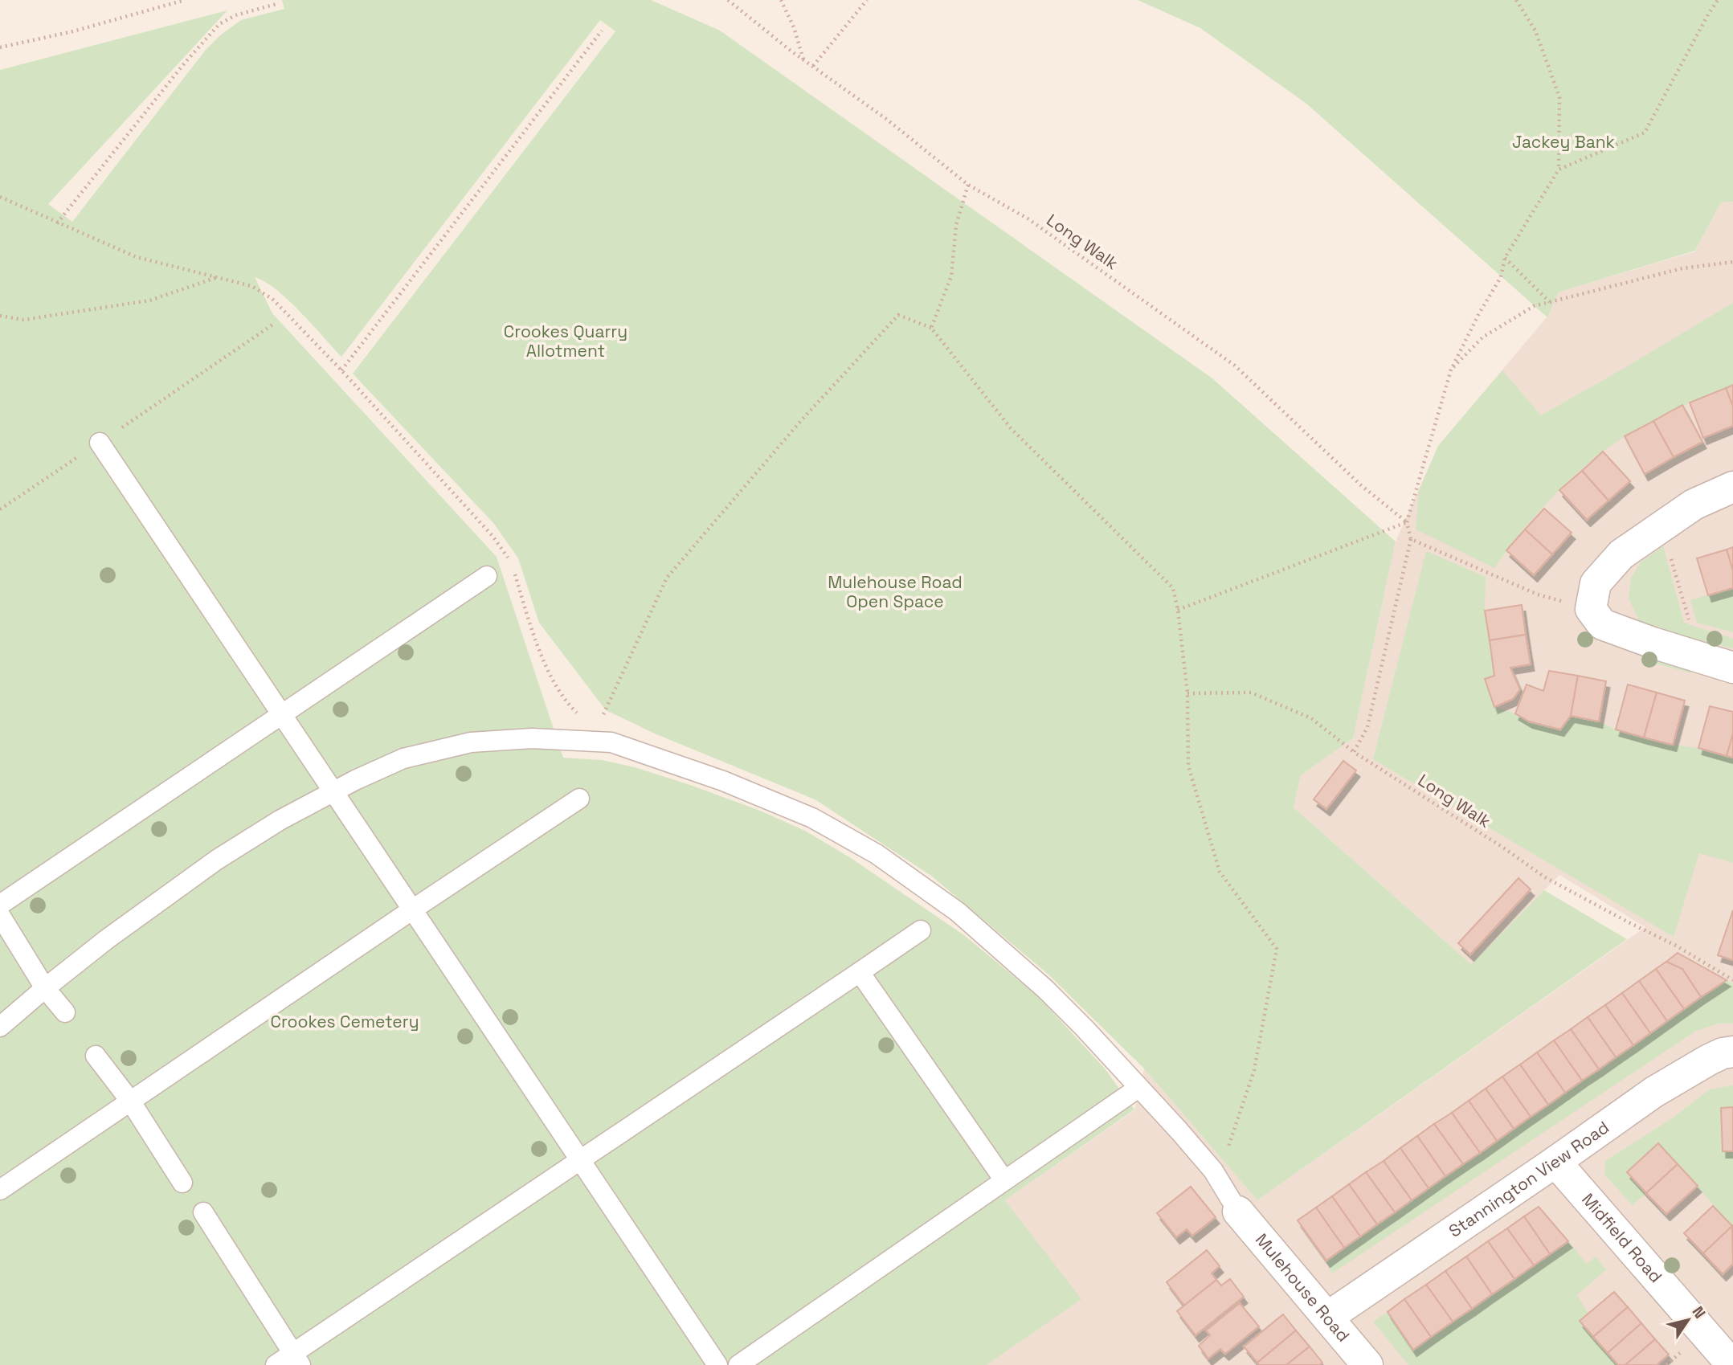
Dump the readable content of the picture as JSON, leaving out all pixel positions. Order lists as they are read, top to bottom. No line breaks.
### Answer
{"streets":{"street":["Stannington View Road","Midfield Road","Mulehouse Road"],"path":["Long Walk"]},"crossings":[["Stannington View Road","Midfield Road"],["Stannington View Road","Mulehouse Road"]],"parks":["Jackey Bank","Crookes Quarry Allotment","Mulehouse Road Open Space","Crookes Cemetery"],"north":"top right"}
